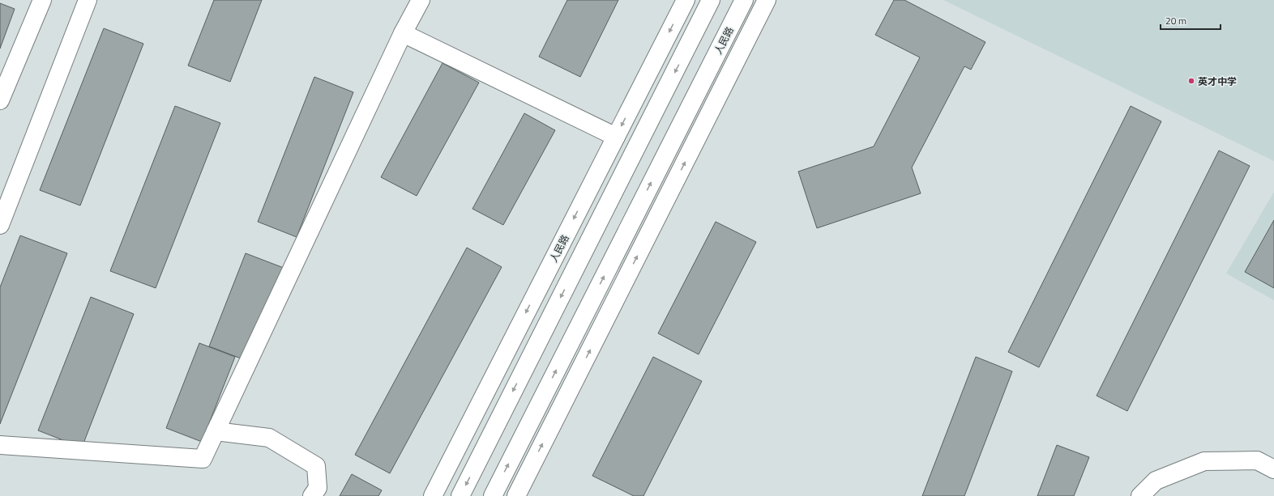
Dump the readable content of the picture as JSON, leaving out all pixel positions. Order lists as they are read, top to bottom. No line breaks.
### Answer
{"streets":{"street":["人民路"]},"places":["英才中学"],"scale_bar":"20 m"}
